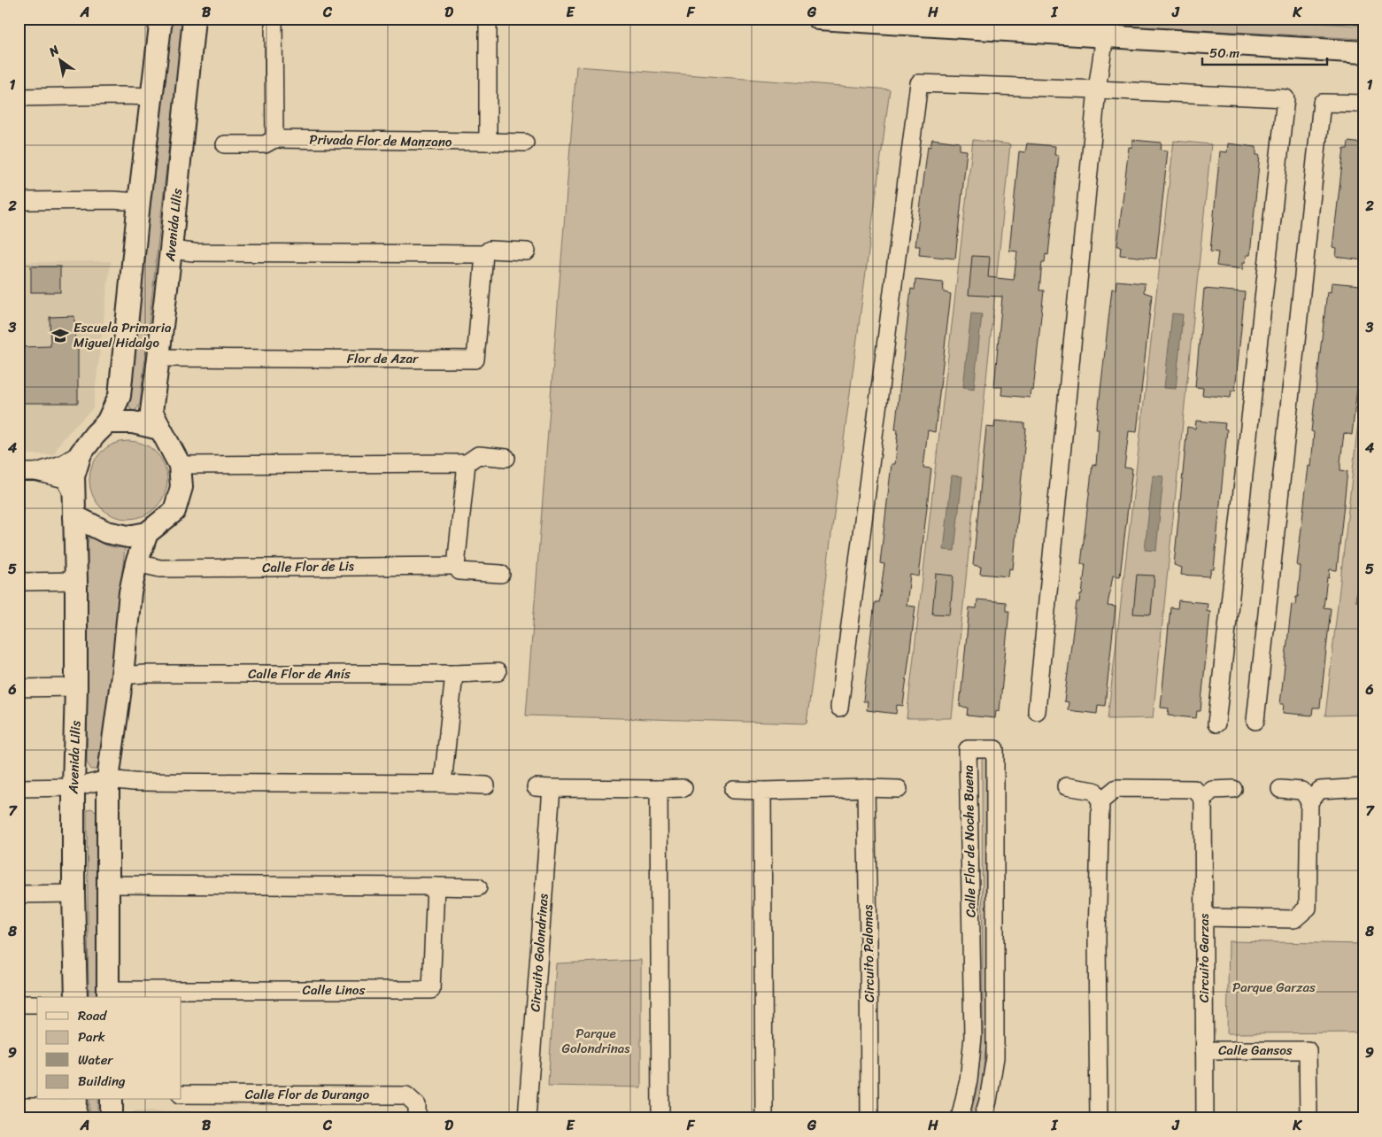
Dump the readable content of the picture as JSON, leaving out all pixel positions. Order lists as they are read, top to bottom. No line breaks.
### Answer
{"streets":{"main road":["Avenida Lilis"],"street":["Privada Flor de Manzano","Flor de Azar","Calle Flor de Lis","Calle Flor de Anís","Calle Flor de Noche Buena","Circuito Golondrinas","Circuito Palomas","Circuito Garzas","Calle Linos","Calle Gansos","Calle Flor de Durango"]},"crossings":[["Avenida Lilis","Flor de Azar"],["Circuito Garzas","Calle Gansos"]],"parks":["Parque Garzas","Parque Golondrinas"],"places":{"school or university":["Escuela Primaria Miguel Hidalgo"]},"legend":["Road","Park","Water","Building"],"scale_bar":"50 m","north":"top left","grid":{"columns":["A","B","C","D","E","F","G","H","I","J","K"],"rows":["1","2","3","4","5","6","7","8","9"]}}
